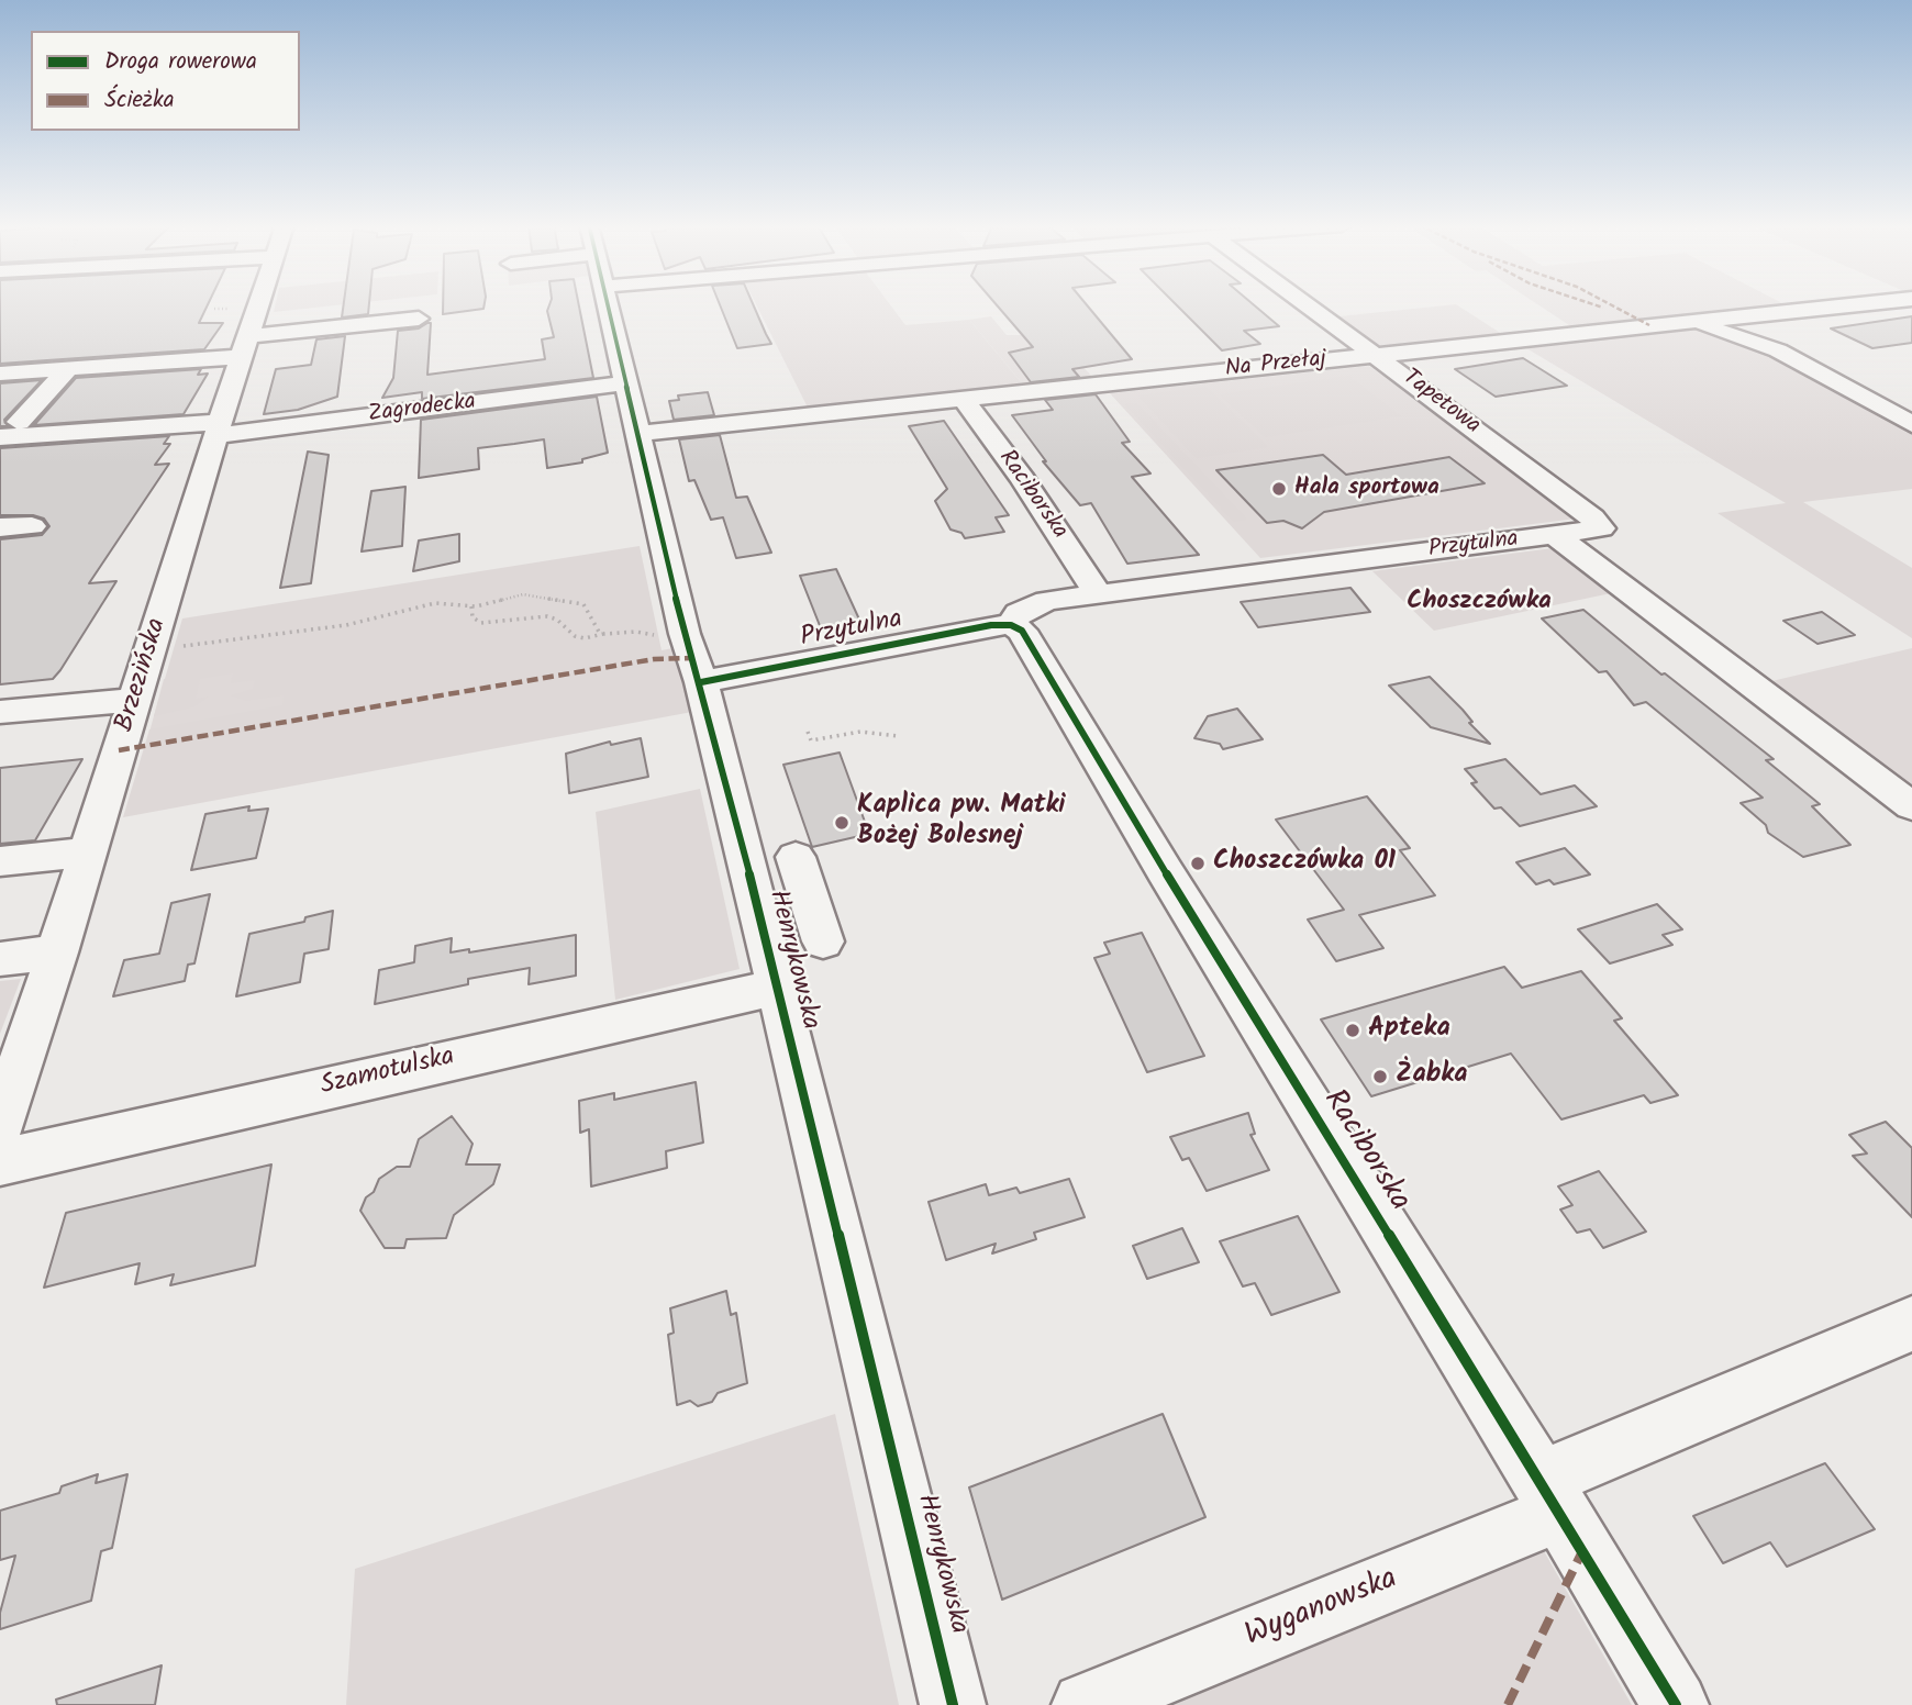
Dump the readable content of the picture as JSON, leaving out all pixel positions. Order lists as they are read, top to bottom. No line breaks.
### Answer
{"streets":{"street":["Na Przełaj","Tapetowa","Zagrodecka","Raciborska","Przytulna","Brzezińska","Henrykowska","Szamotulska","Wyganowska"]},"crossings":[["Na Przełaj","Tapetowa"],["Na Przełaj","Raciborska"],["Na Przełaj","Henrykowska"],["Tapetowa","Przytulna"],["Zagrodecka","Brzezińska"],["Zagrodecka","Henrykowska"],["Raciborska","Przytulna"],["Raciborska","Wyganowska"],["Przytulna","Henrykowska"],["Henrykowska","Szamotulska"]],"districts":["Choszczówka"],"places":["Hala sportowa","Kaplica pw. Matki Bożej Bolesnej","Choszczówka 01","Apteka","Żabka"],"legend":["Droga rowerowa","Ścieżka"]}
